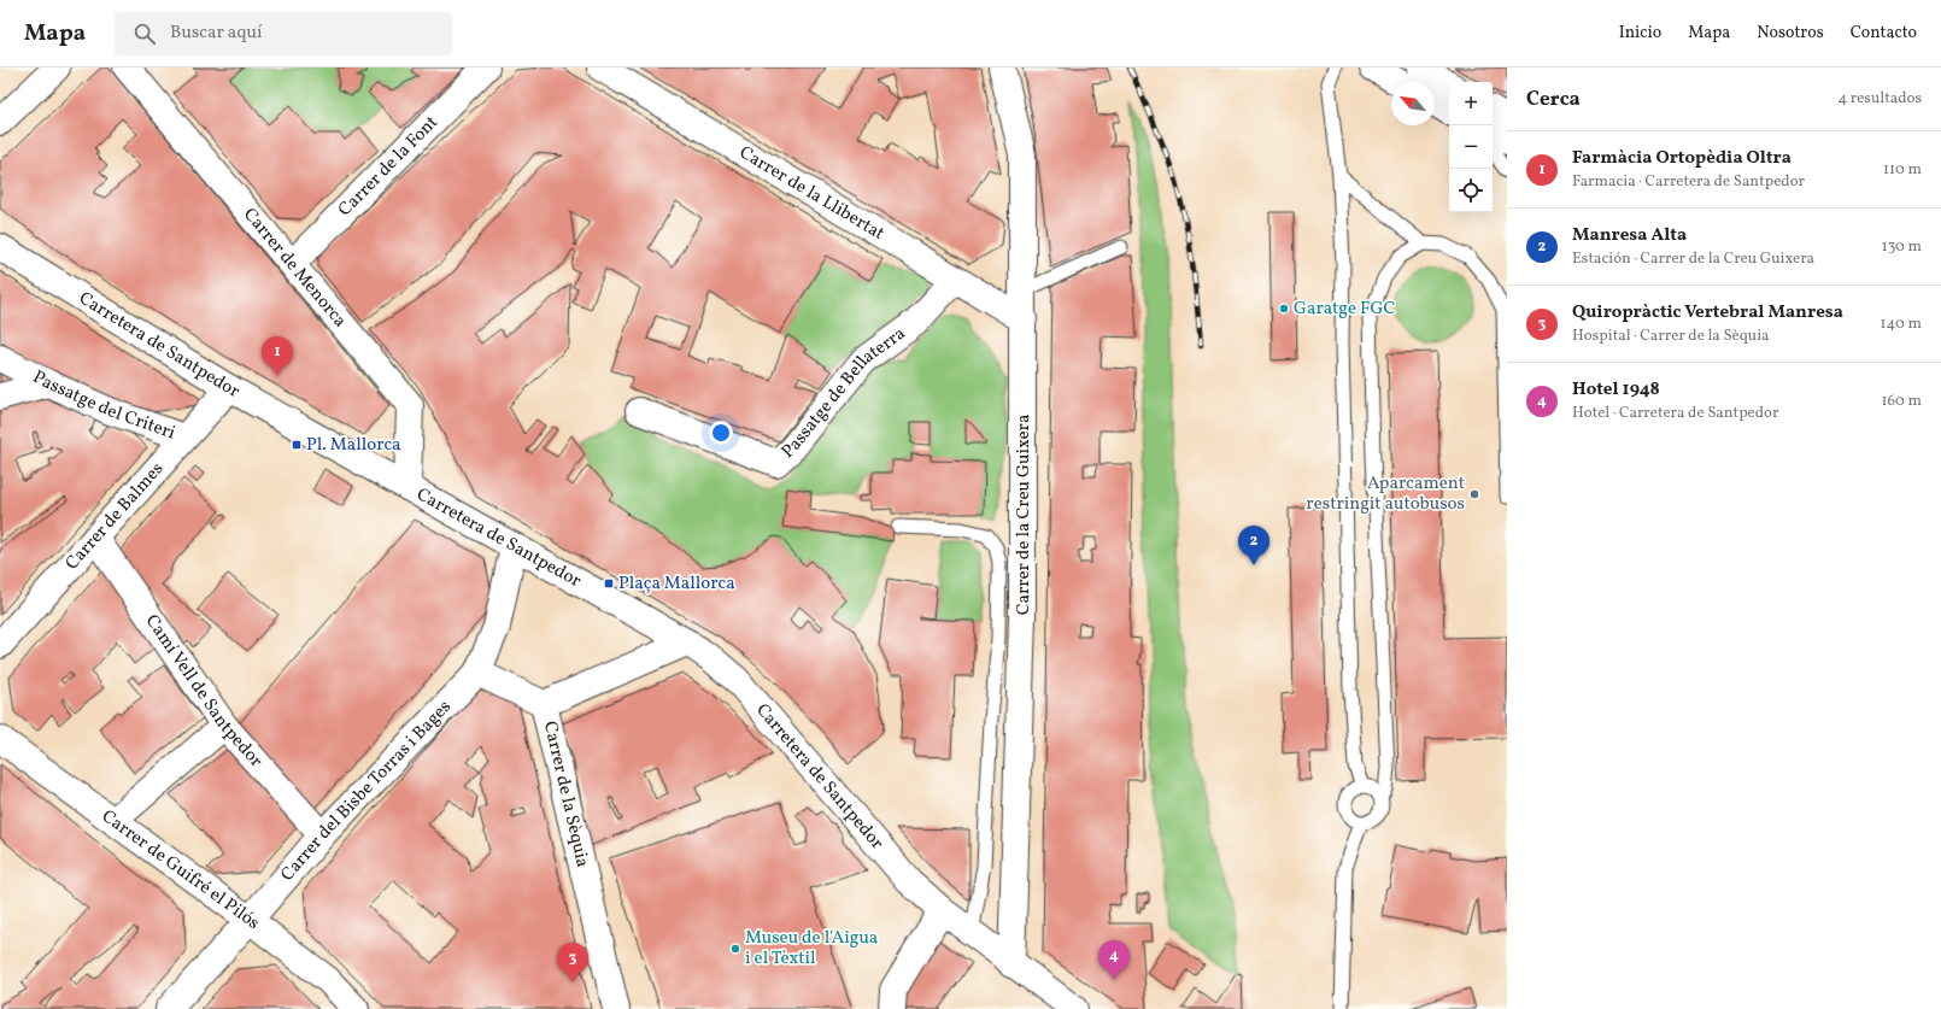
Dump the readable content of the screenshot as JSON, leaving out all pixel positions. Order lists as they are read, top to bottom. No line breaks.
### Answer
{"streets":{"street":["Carrer de la Font","Carrer de la Llibertat","Carrer de Menorca","Carretera de Santpedor","Passatge de Bellaterra","Passatge del Criteri","Carrer de la Creu Guixera","Carrer de Balmes","Camí Vell de Santpedor","Carrer del Bisbe Torras i Bages","Carrer de la Sèquia","Carrer de Guifré el Pilós"]},"crossings":[["Carrer de la Font","Carrer de Menorca"],["Carrer de la Llibertat","Passatge de Bellaterra"],["Carrer de la Llibertat","Carrer de la Creu Guixera"],["Carrer de Menorca","Carretera de Santpedor"],["Carretera de Santpedor","Carrer de la Creu Guixera"],["Carretera de Santpedor","Carrer de Balmes"],["Carretera de Santpedor","Carrer del Bisbe Torras i Bages"],["Carretera de Santpedor","Carrer de la Sèquia"],["Passatge del Criteri","Carrer de Balmes"],["Carrer de Balmes","Camí Vell de Santpedor"],["Camí Vell de Santpedor","Carrer del Bisbe Torras i Bages"],["Carrer del Bisbe Torras i Bages","Carrer de Guifré el Pilós"]],"places":{"other":["Garatge FGC","Aparcament restringit autobusos","Museu de l'Aigua i el Tèxtil"],"transit":["Pl. Mallorca","Plaça Mallorca"]},"north":"top left","page":{"header":"Mapa","search":"Buscar aquí","nav":["Inicio","Mapa","Nosotros","Contacto"],"heading":["Cerca","4 resultados"],"map_buttons":["+","−"],"list":[{"mark":"1","name":"Farmàcia Ortopèdia Oltra","note":"Farmacia · Carretera de Santpedor","value":"110 m"},{"mark":"2","name":"Manresa Alta","note":"Estación · Carrer de la Creu Guixera","value":"130 m"},{"mark":"3","name":"Quiropràctic Vertebral Manresa","note":"Hospital · Carrer de la Sèquia","value":"140 m"},{"mark":"4","name":"Hotel 1948","note":"Hotel · Carretera de Santpedor","value":"160 m"}],"pins":["1","2","4","3"]}}
